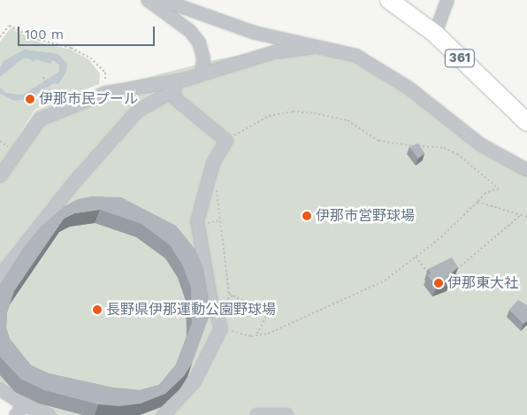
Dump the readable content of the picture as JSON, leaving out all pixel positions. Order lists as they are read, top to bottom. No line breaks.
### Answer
{"streets":{"highway":["361"]},"places":["伊那市民プール","伊那市営野球場","伊那東大社","長野県伊那運動公園野球場"],"scale_bar":"100 m"}
